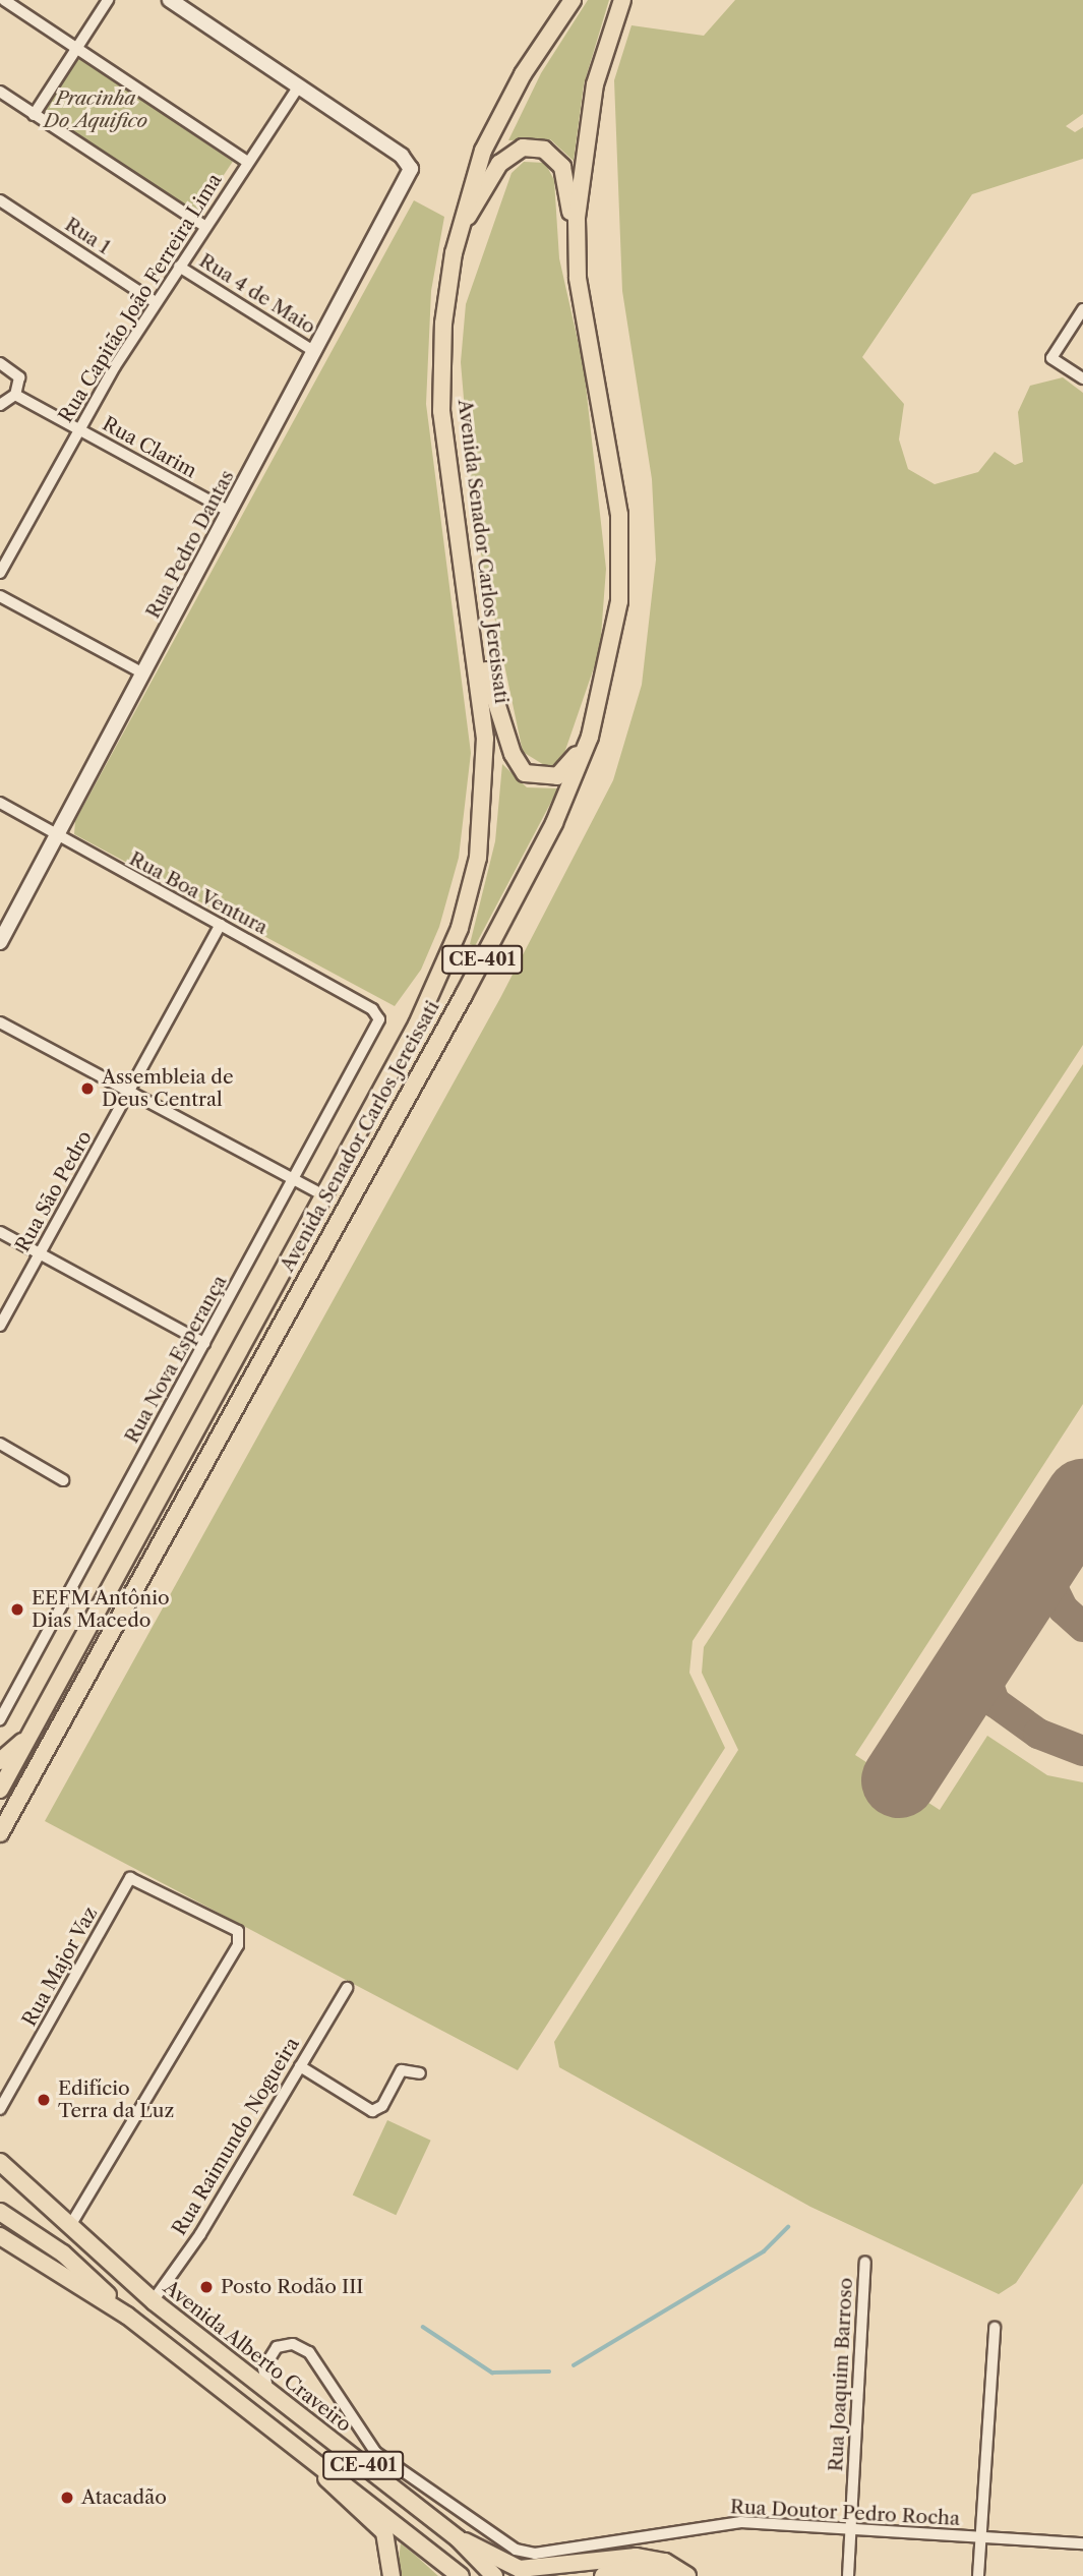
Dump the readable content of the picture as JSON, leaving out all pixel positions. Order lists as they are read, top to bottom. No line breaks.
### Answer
{"streets":{"main road":["Rua Pedro Dantas","Avenida Senador Carlos Jereissati","CE-401","Avenida Alberto Craveiro"],"street":["Rua 1","Rua 4 de Maio","Rua Capitão João Ferreira Lima","Rua Clarim","Rua Boa Ventura","Rua São Pedro","Rua Nova Esperança","Rua Major Vaz","Rua Raimundo Nogueira","Rua Joaquim Barroso","Rua Doutor Pedro Rocha"]},"crossings":[["Rua 1","Rua Capitão João Ferreira Lima"],["Rua 4 de Maio","Rua Capitão João Ferreira Lima"],["Rua 4 de Maio","Rua Pedro Dantas"],["Rua Capitão João Ferreira Lima","Rua Clarim"],["Rua Capitão João Ferreira Lima","Rua Pedro Dantas"],["Rua Clarim","Rua Pedro Dantas"],["Rua Pedro Dantas","Rua Boa Ventura"],["Rua Boa Ventura","Rua São Pedro"],["Rua Boa Ventura","Rua Nova Esperança"],["Rua Major Vaz","Avenida Alberto Craveiro"],["Rua Raimundo Nogueira","Avenida Alberto Craveiro"],["Avenida Alberto Craveiro","Rua Doutor Pedro Rocha"],["Rua Joaquim Barroso","Rua Doutor Pedro Rocha"]],"parks":["Pracinha Do Aquifico"],"places":["Assembleia de Deus Central","EEFM Antônio Dias Macedo","Edifício Terra da Luz","Posto Rodão III","Atacadão"]}
